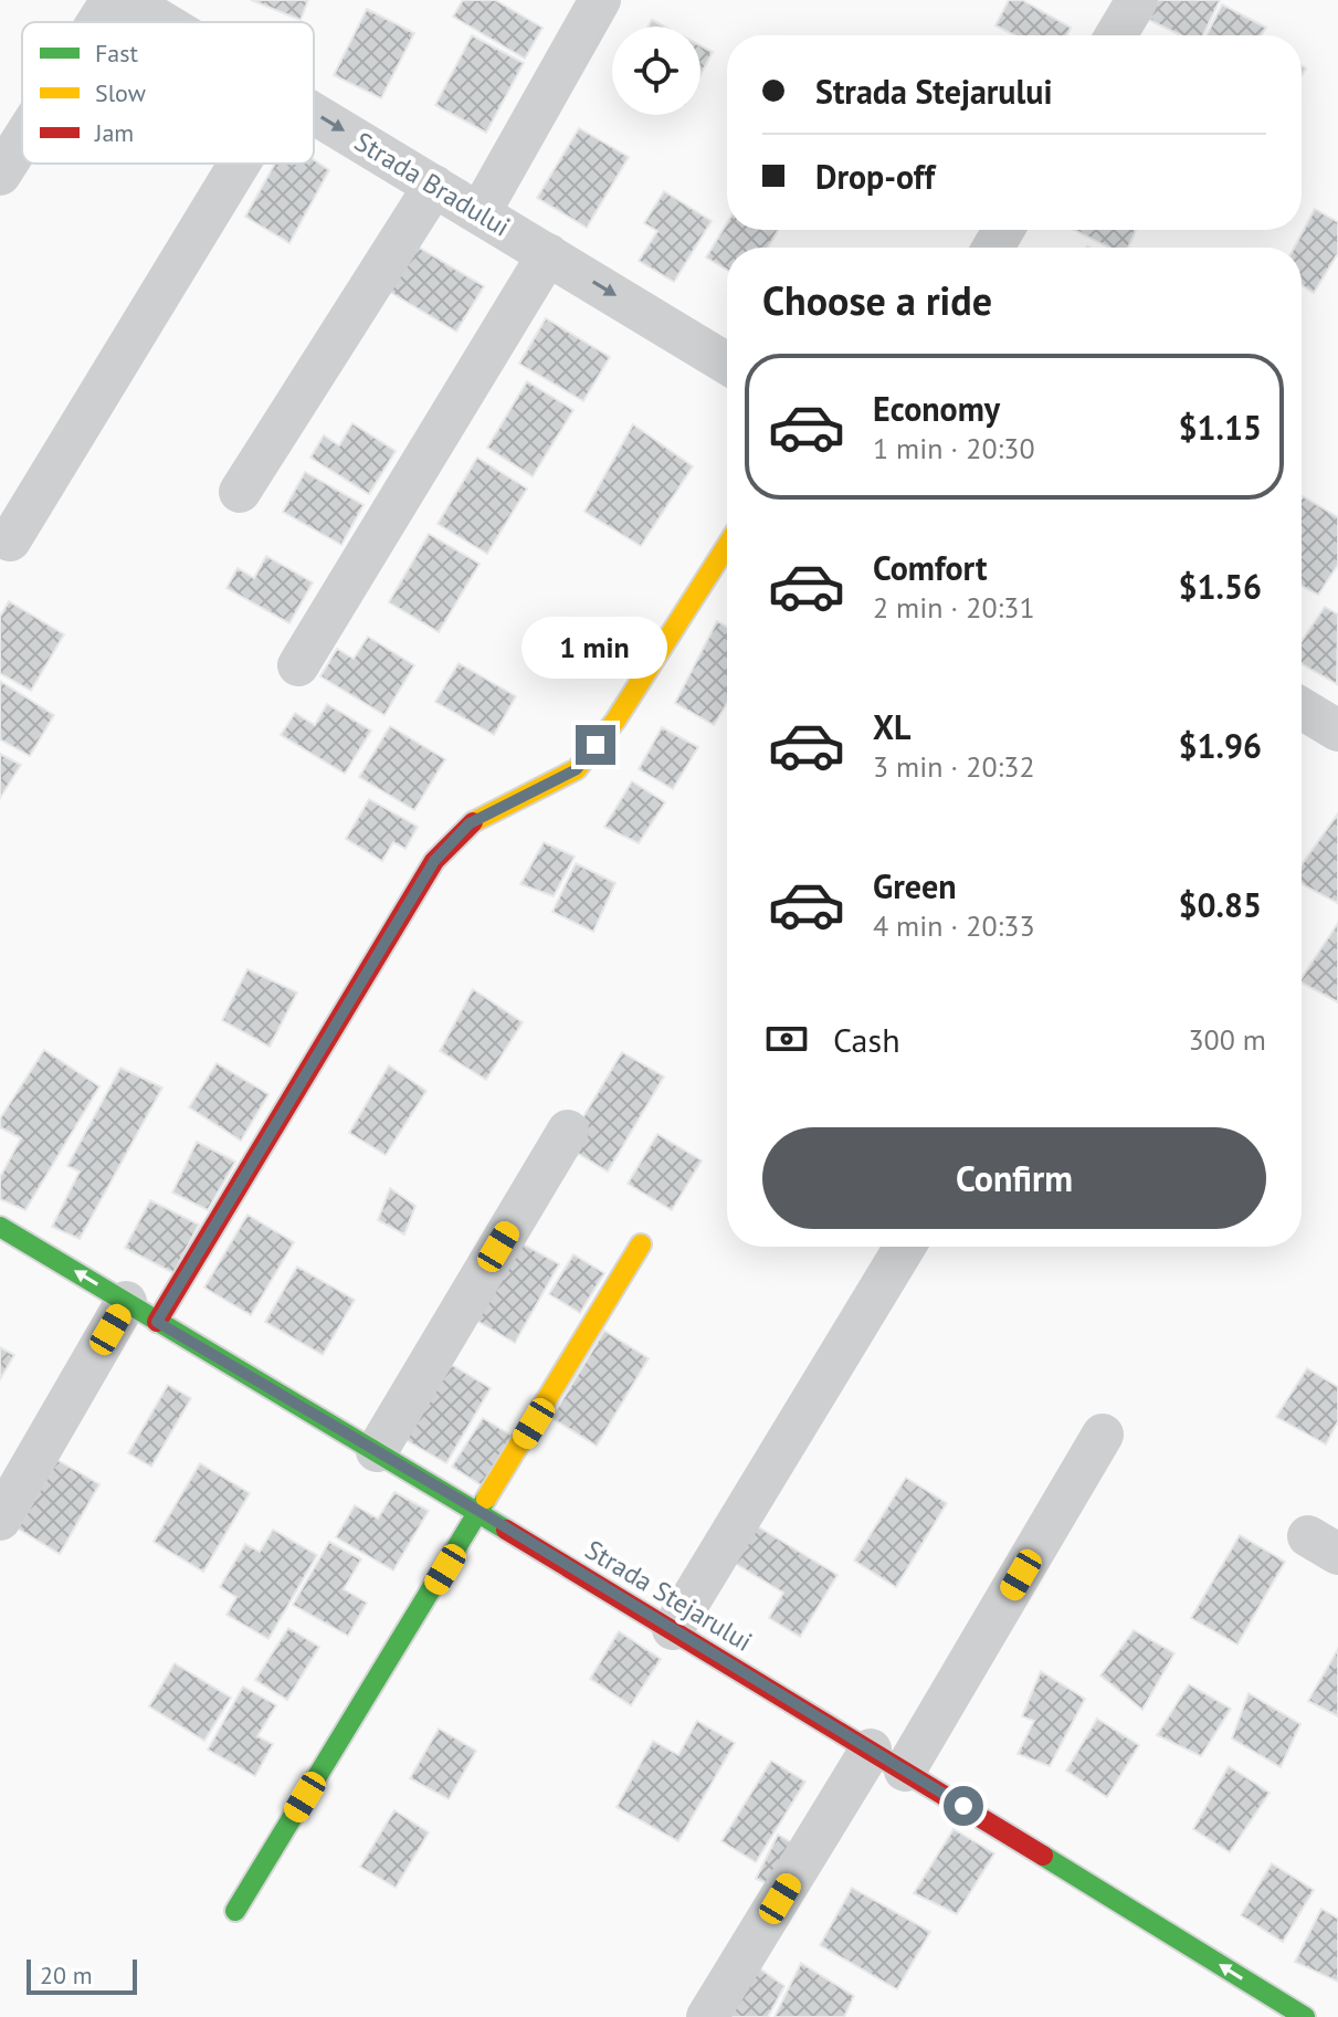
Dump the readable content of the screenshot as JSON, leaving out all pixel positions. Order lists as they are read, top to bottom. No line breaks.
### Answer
{"streets":{"street":["Strada Bradului","Strada Stejarului"]},"one_way":["Strada Bradului","Strada Stejarului"],"legend":["Fast","Slow","Jam"],"scale_bar":"20 m","page":{"banner":["Strada Stejarului","Drop-off"],"heading":"Choose a ride","list":[{"name":"Economy","note":"1 min · 20:30","value":"$1.15"},{"name":"Comfort","note":"2 min · 20:31","value":"$1.56"},{"name":"XL","note":"3 min · 20:32","value":"$1.96"},{"name":"Green","note":"4 min · 20:33","value":"$0.85"}],"bubble":"1 min","pay":["Cash","300 m"],"buttons":"Confirm","scale":"20 m"}}
